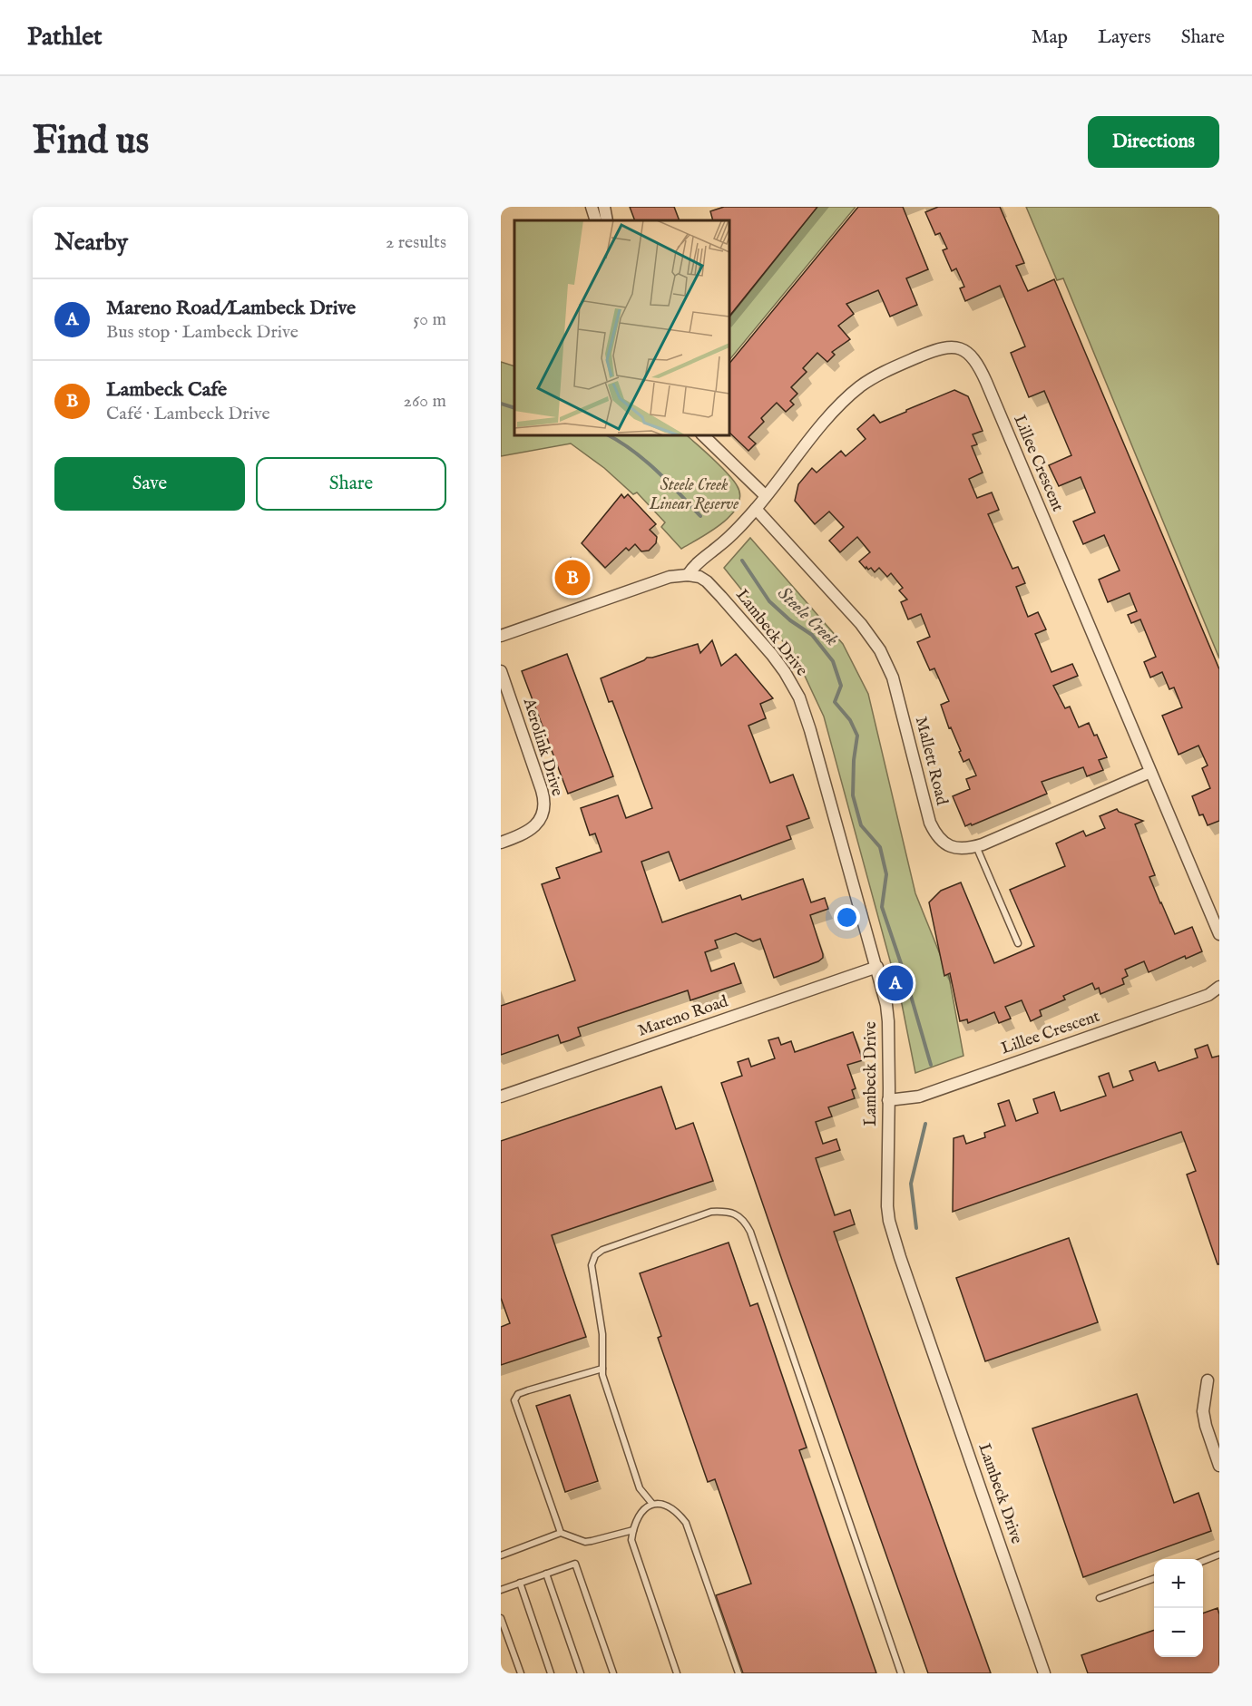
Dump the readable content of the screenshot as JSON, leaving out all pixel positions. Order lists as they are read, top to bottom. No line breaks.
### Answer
{"streets":{"street":["Lillee Crescent","Lambeck Drive","Aerolink Drive","Mallett Road","Mareno Road"]},"crossings":[["Lillee Crescent","Lambeck Drive"],["Lillee Crescent","Mallett Road"],["Lambeck Drive","Mareno Road"]],"water":["Steele Creek"],"parks":["Steele Creek Linear Reserve"],"page":{"header":"Pathlet","nav":["Map","Layers","Share"],"buttons":["Directions",["Save","Share"]],"title":"Find us","heading":["Nearby","2 results"],"list":[{"mark":"A","name":"Mareno Road/Lambeck Drive","note":"Bus stop · Lambeck Drive","value":"50 m"},{"mark":"B","name":"Lambeck Cafe","note":"Café · Lambeck Drive","value":"260 m"}],"pins":["B","A"],"map_buttons":["+","−"]}}
